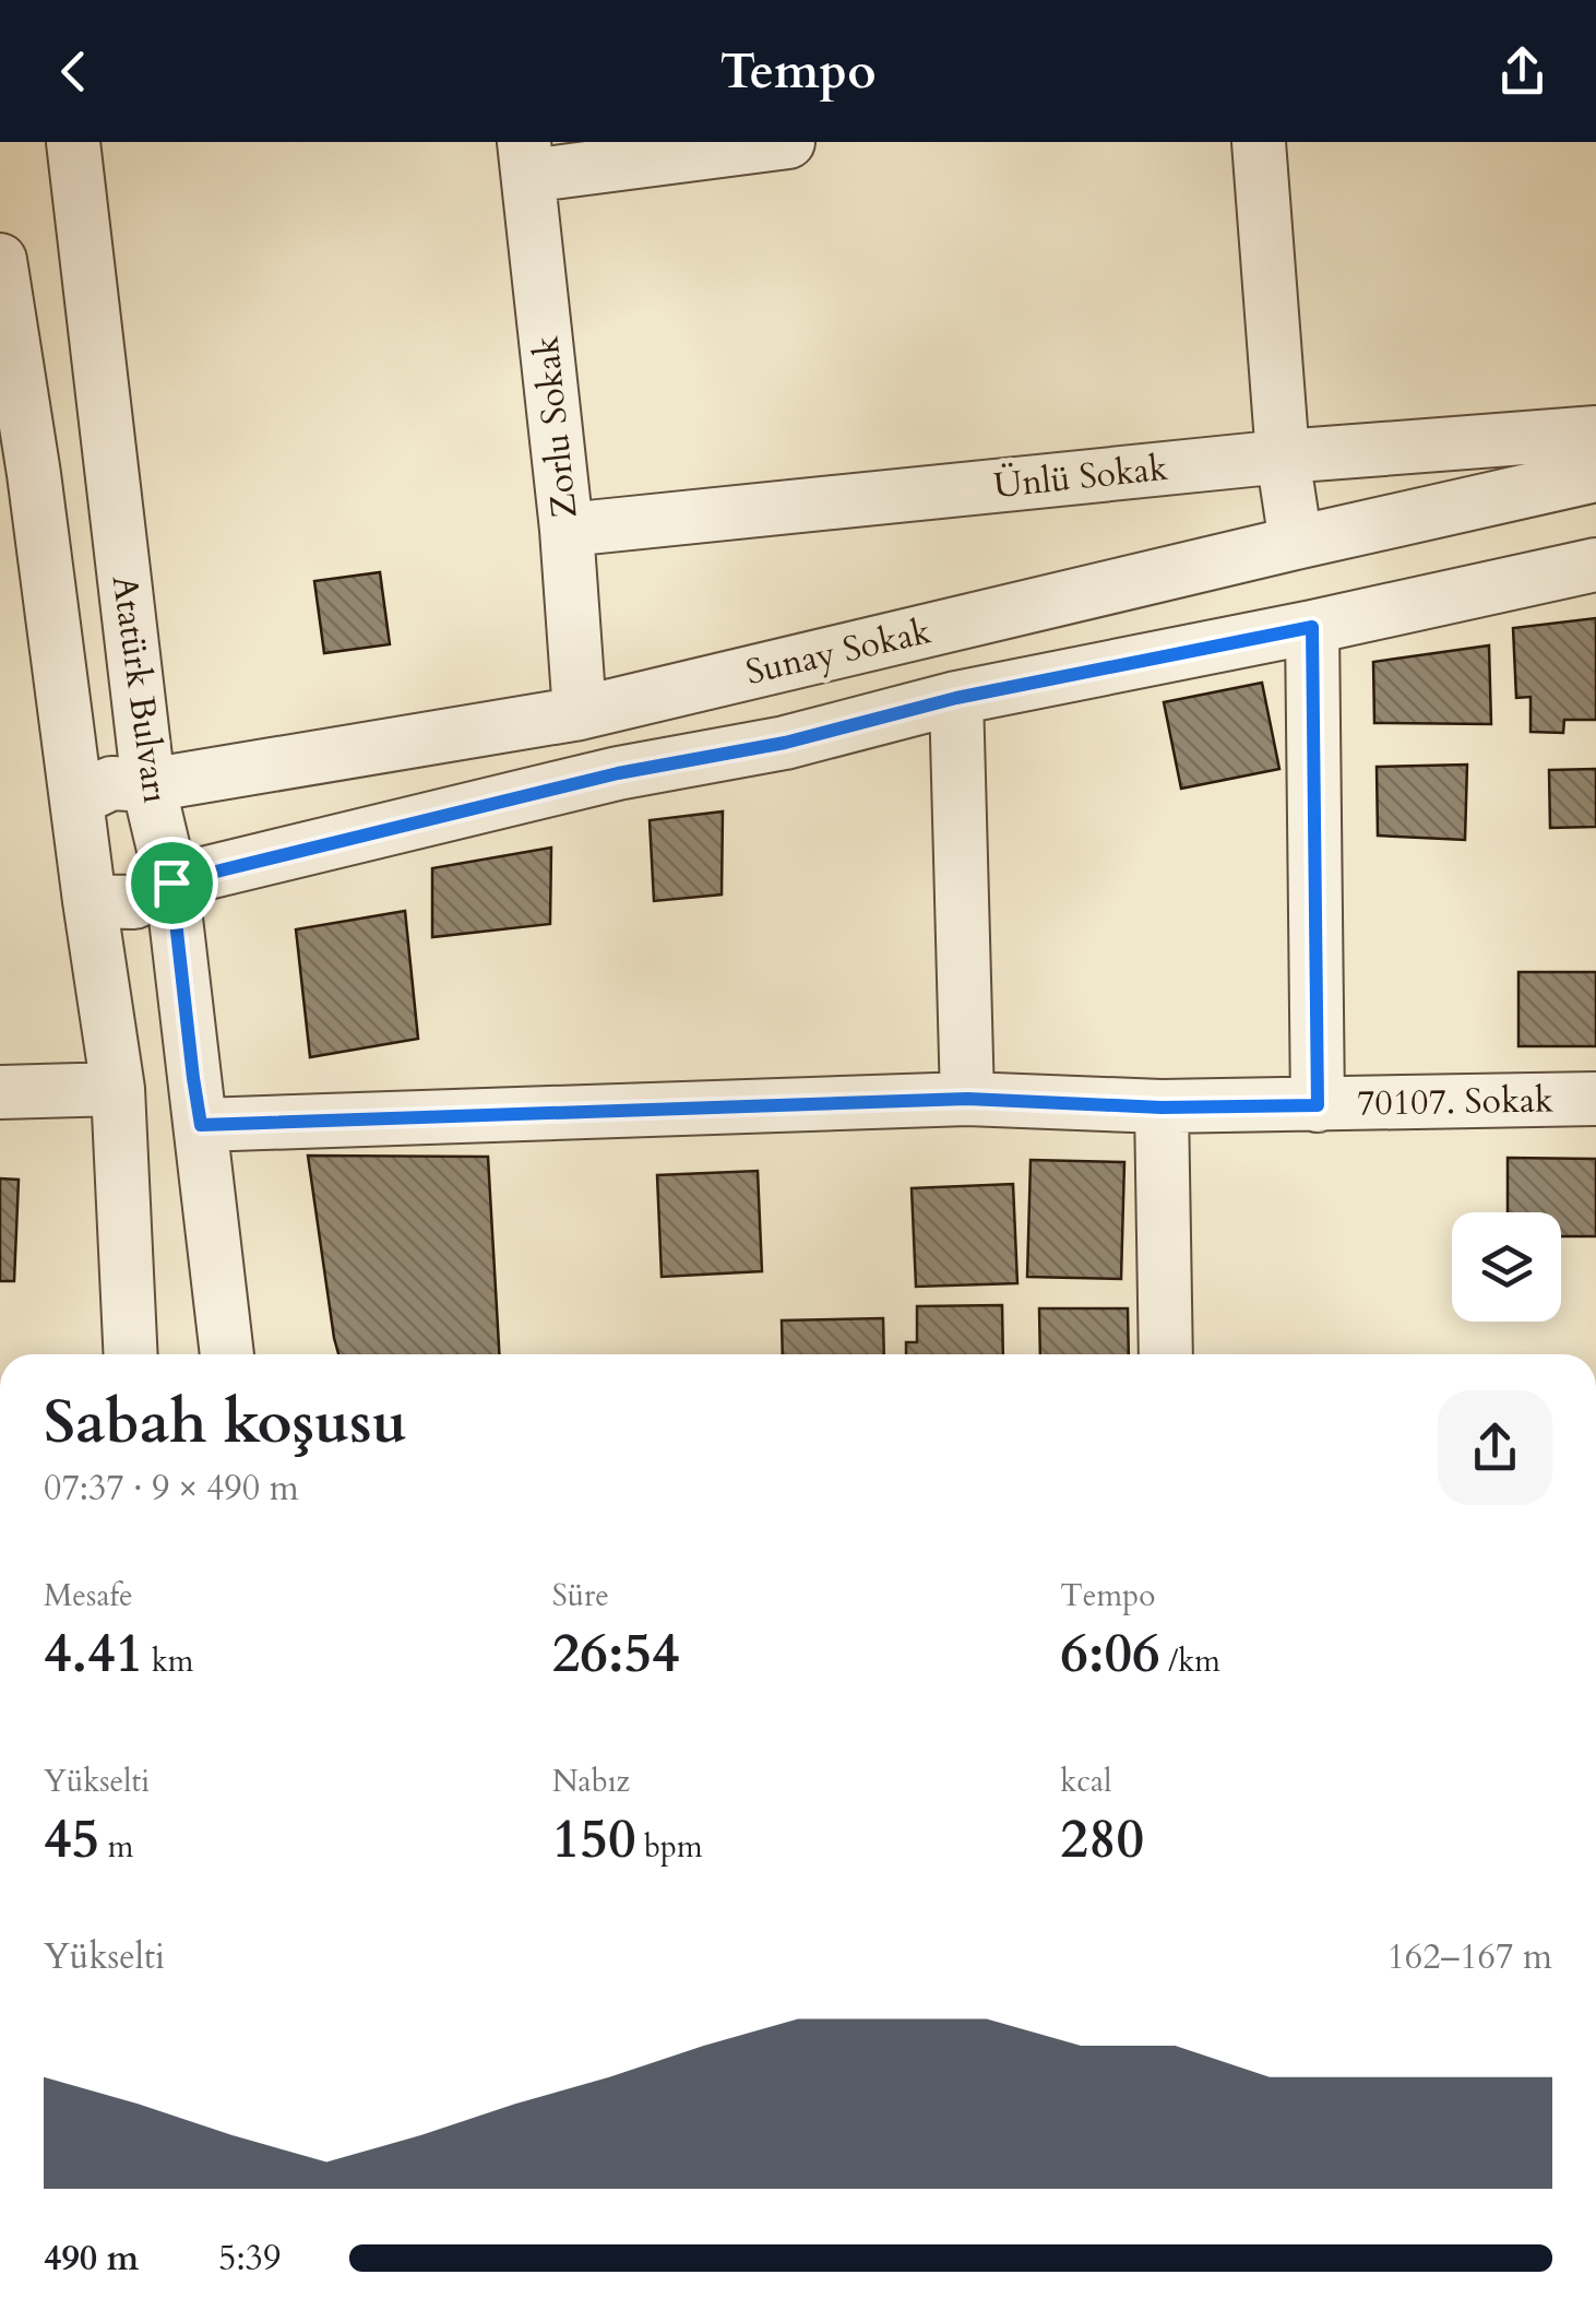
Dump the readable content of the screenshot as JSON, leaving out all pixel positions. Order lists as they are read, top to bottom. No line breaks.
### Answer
{"streets":{"street":["Zorlu Sokak","Ünlü Sokak","Sunay Sokak","Atatürk Bulvarı","70107. Sokak"]},"crossings":[["Zorlu Sokak","Ünlü Sokak"],["Zorlu Sokak","Sunay Sokak"],["Sunay Sokak","Atatürk Bulvarı"],["Atatürk Bulvarı","70107. Sokak"]],"page":{"header":"Tempo","heading":["Sabah koşusu","07:37 · 9 × 490 m"],"stats":[["Mesafe","4.41 km"],["Süre","26:54"],["Tempo","6:06 /km"],["Yükselti","45 m"],["Nabız","150 bpm"],["kcal","280"]],"chart":["Yükselti","162–167 m"],"list":[{"name":"490 m","note":"5:39"}]}}
